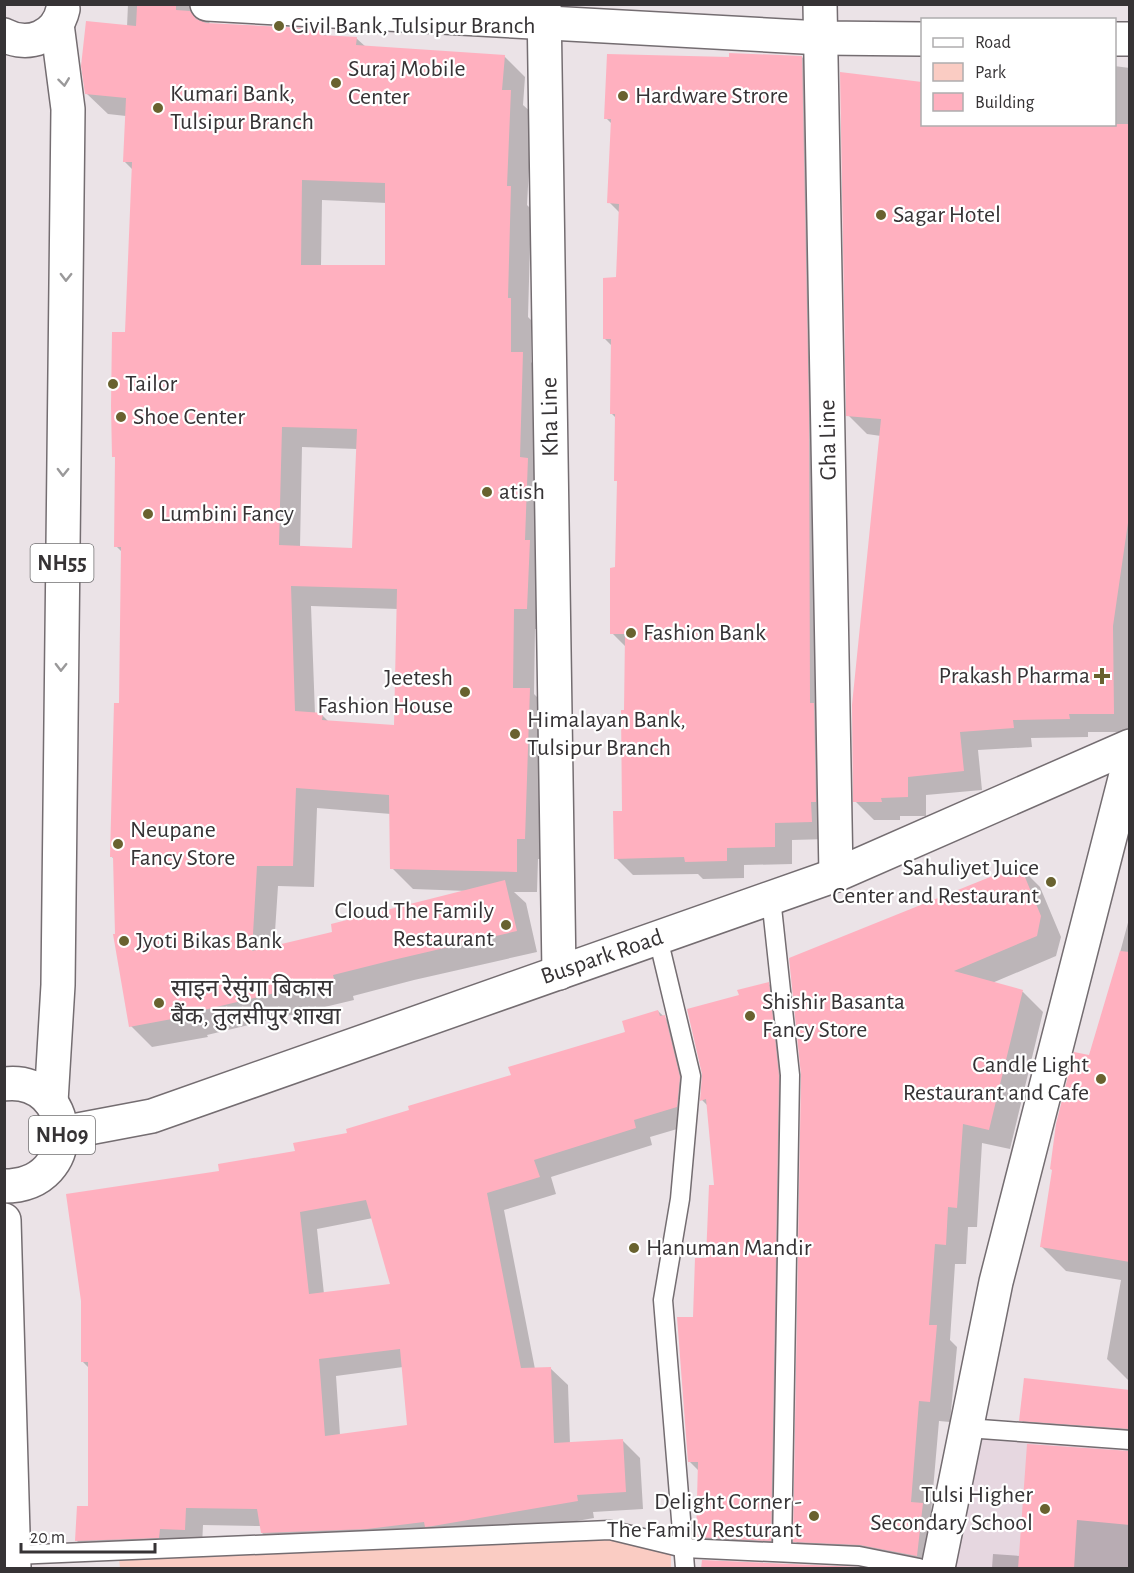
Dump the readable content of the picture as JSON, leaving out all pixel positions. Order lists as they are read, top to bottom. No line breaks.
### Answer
{"streets":{"street":["Kha Line","Gha Line","NH55","Buspark Road","NH09"]},"crossings":[["Kha Line","Buspark Road"],["Gha Line","Buspark Road"],["NH55","NH09"],["Buspark Road","NH09"]],"places":{"other":["Civil Bank, Tulsipur Branch","Suraj Mobile Center","Hardware Strore","Kumari Bank, Tulsipur Branch","Sagar Hotel","Tailor","Shoe Center","atish","Lumbini Fancy","Fashion Bank","Jeetesh Fashion House","Himalayan Bank, Tulsipur Branch","Neupane Fancy Store","Sahuliyet Juice Center and Restaurant","Cloud The Family Restaurant","Jyoti Bikas Bank","साइन रेसुंगा बिकास बैंक, तुलसीपुर शाखा","Shishir Basanta Fancy Store","Candle Light Restaurant and Cafe","Hanuman Mandir","Tulsi Higher Secondary School","Delight Corner - The Family Resturant"],"health":["Prakash Pharma"]},"legend":["Road","Park","Building"],"scale_bar":"20 m"}
